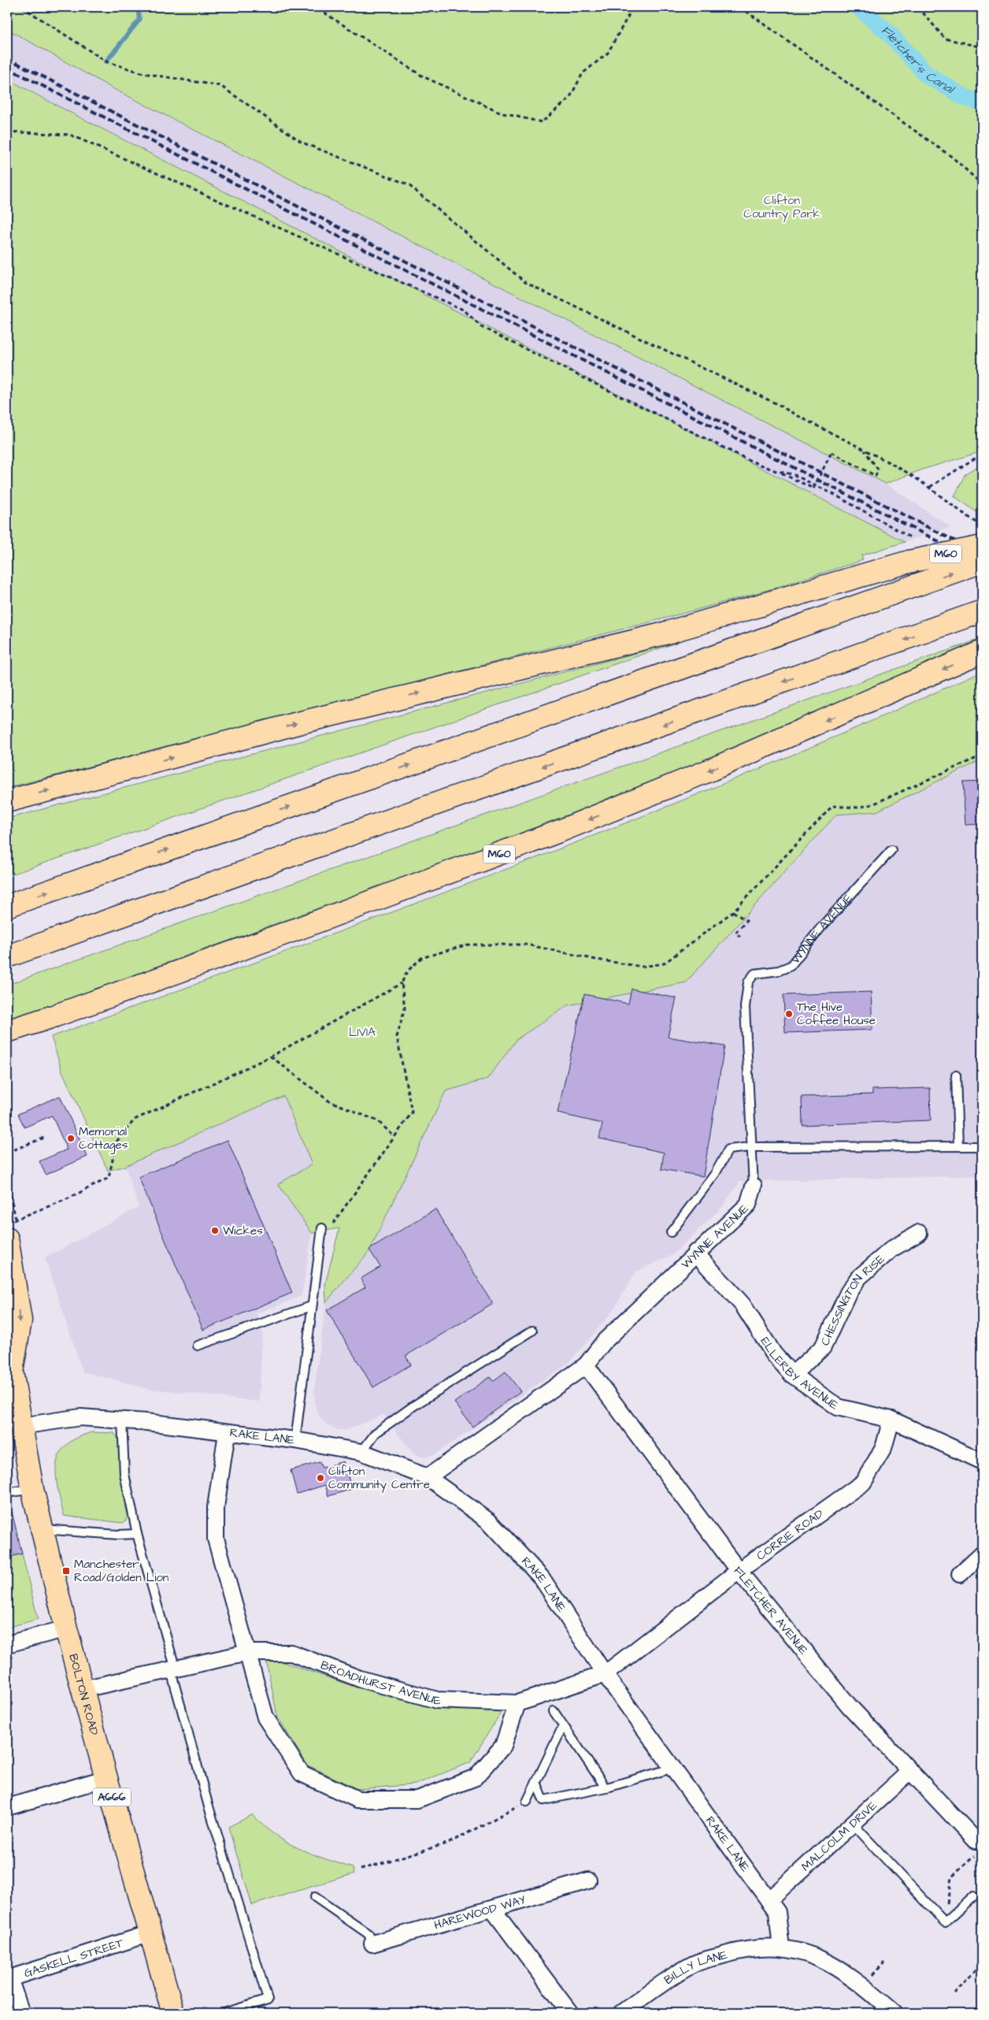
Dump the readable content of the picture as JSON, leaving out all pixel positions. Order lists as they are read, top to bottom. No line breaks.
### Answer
{"streets":{"main road":["M60","BOLTON ROAD","A666"],"street":["WYNNE AVENUE","CHESSINGTON RISE","ELLERBY AVENUE","RAKE LANE","CORRIE ROAD","FLETCHER AVENUE","BROADHURST AVENUE","MALCOLM DRIVE","HAREWOOD WAY","GASKELL STREET","BILLY LANE"]},"crossings":[["WYNNE AVENUE","ELLERBY AVENUE"],["WYNNE AVENUE","RAKE LANE"],["WYNNE AVENUE","FLETCHER AVENUE"],["CHESSINGTON RISE","ELLERBY AVENUE"],["ELLERBY AVENUE","CORRIE ROAD"],["RAKE LANE","CORRIE ROAD"],["RAKE LANE","BROADHURST AVENUE"],["RAKE LANE","BOLTON ROAD"],["RAKE LANE","MALCOLM DRIVE"],["RAKE LANE","BILLY LANE"],["CORRIE ROAD","FLETCHER AVENUE"],["CORRIE ROAD","BROADHURST AVENUE"],["FLETCHER AVENUE","MALCOLM DRIVE"],["BROADHURST AVENUE","BOLTON ROAD"],["BOLTON ROAD","GASKELL STREET"]],"water":["Fletcher's Canal"],"parks":["Clifton Country Park","LIVIA"],"places":{"other":["The Hive Coffee House","Memorial Cottages","Wickes","Clifton Community Centre"],"transit":["Manchester Road/Golden Lion"]}}
